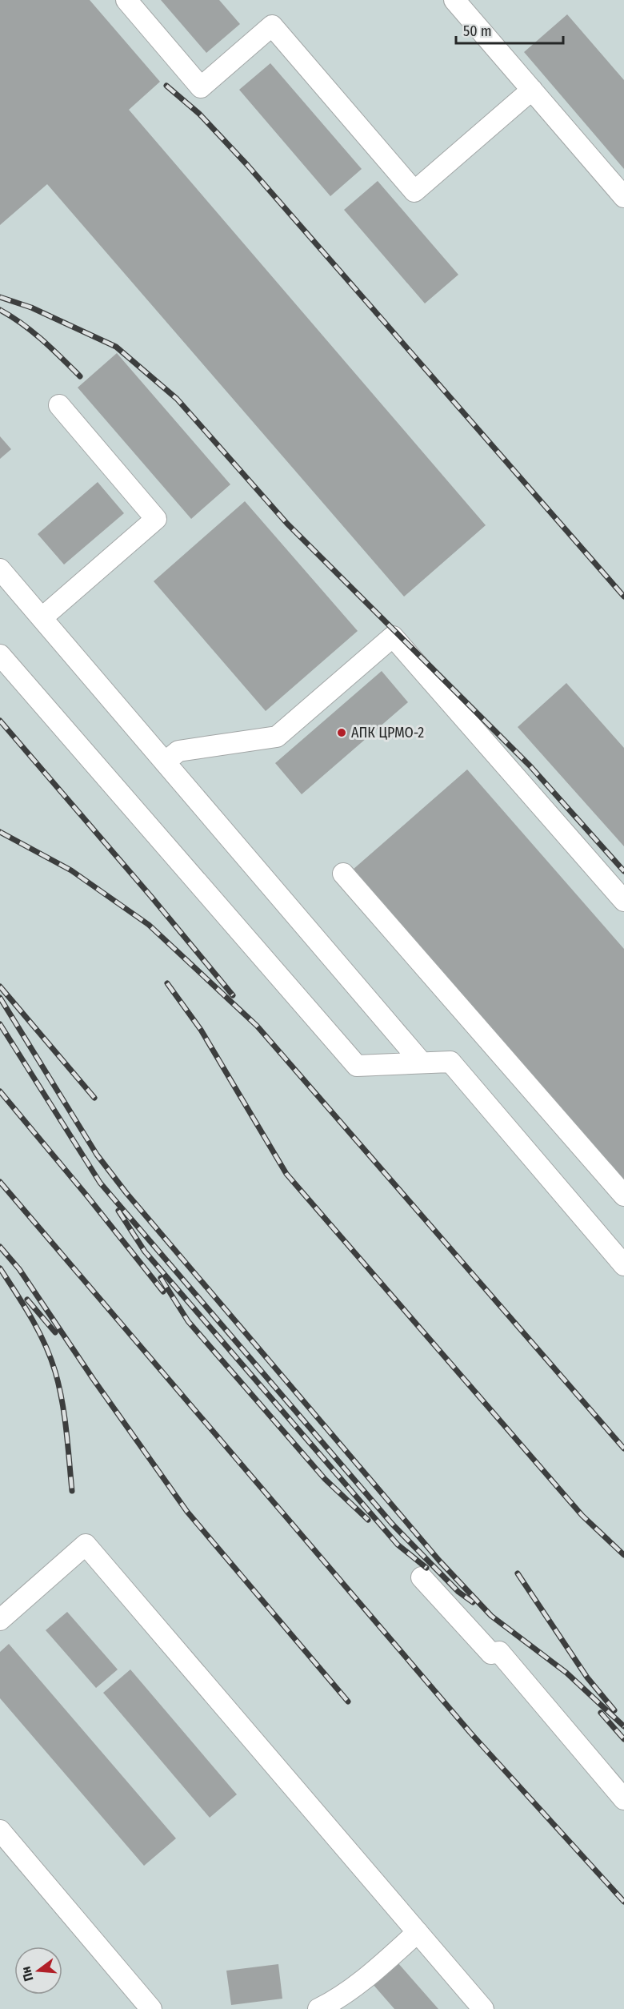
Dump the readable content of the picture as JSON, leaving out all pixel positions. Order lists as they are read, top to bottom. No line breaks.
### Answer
{"places":["АПК ЦРМО-2"],"scale_bar":"50 m","north":"left"}
